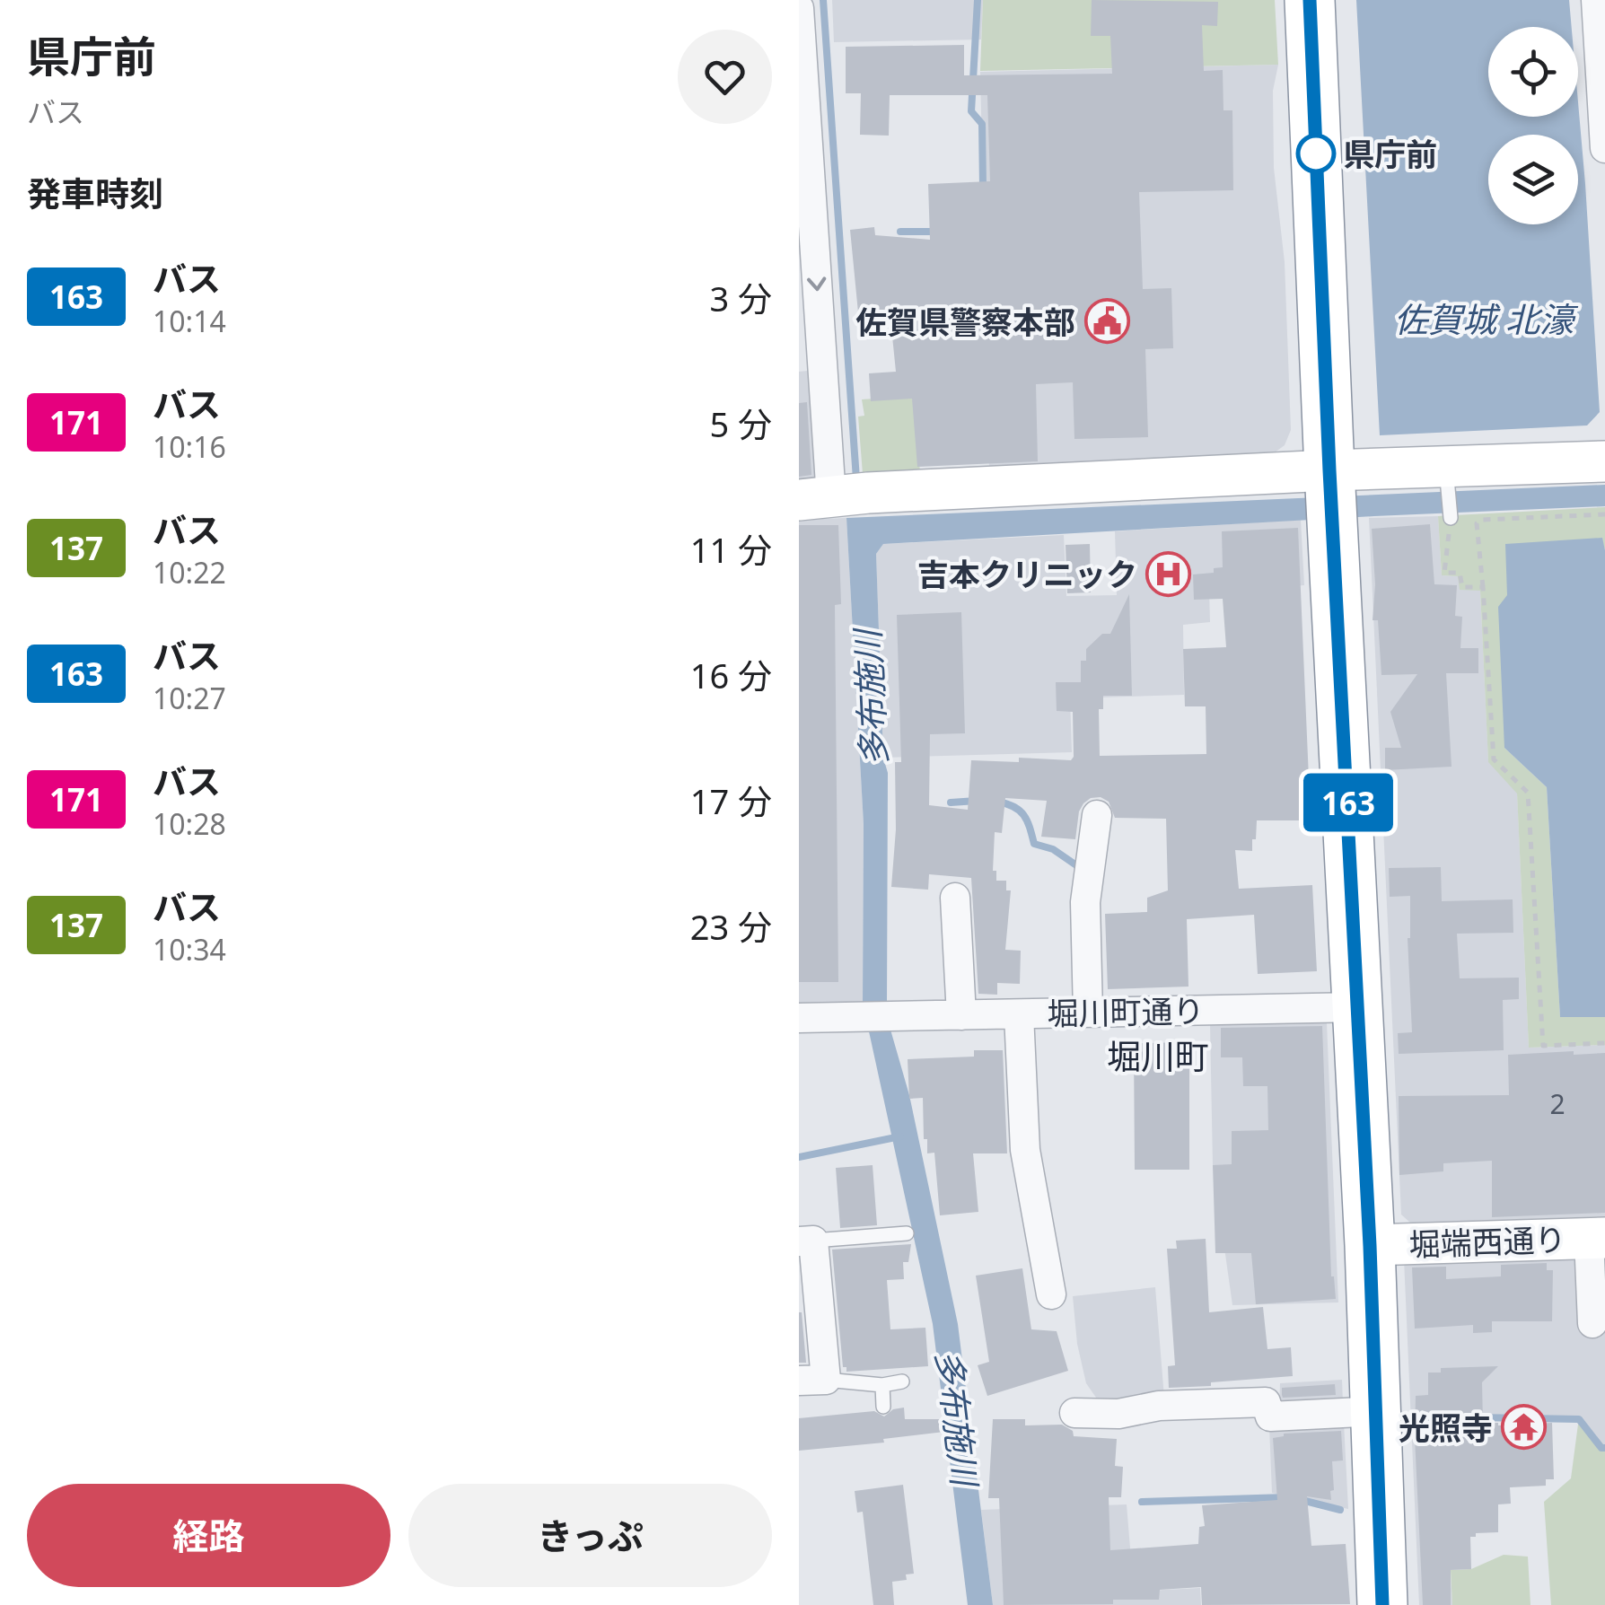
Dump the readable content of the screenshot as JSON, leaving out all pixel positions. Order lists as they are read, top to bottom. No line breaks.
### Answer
{"streets":{"street":["堀川町通り","堀端西通り"]},"districts":["堀川町"],"water":["佐賀城 北濠","多布施川"],"places":{"other":["県庁前"],"public building":["佐賀県警察本部"],"hospital":["吉本クリニック"],"temple":["光照寺"]},"lines":["bus line 163"],"house_numbers":["2"],"page":{"heading":[["県庁前","バス"],"発車時刻"],"on_map":"163","list":[{"mark":"163","name":"バス","note":"10:14","value":"3 分"},{"mark":"171","name":"バス","note":"10:16","value":"5 分"},{"mark":"137","name":"バス","note":"10:22","value":"11 分"},{"mark":"163","name":"バス","note":"10:27","value":"16 分"},{"mark":"171","name":"バス","note":"10:28","value":"17 分"},{"mark":"137","name":"バス","note":"10:34","value":"23 分"}],"buttons":["経路","きっぷ"]}}
